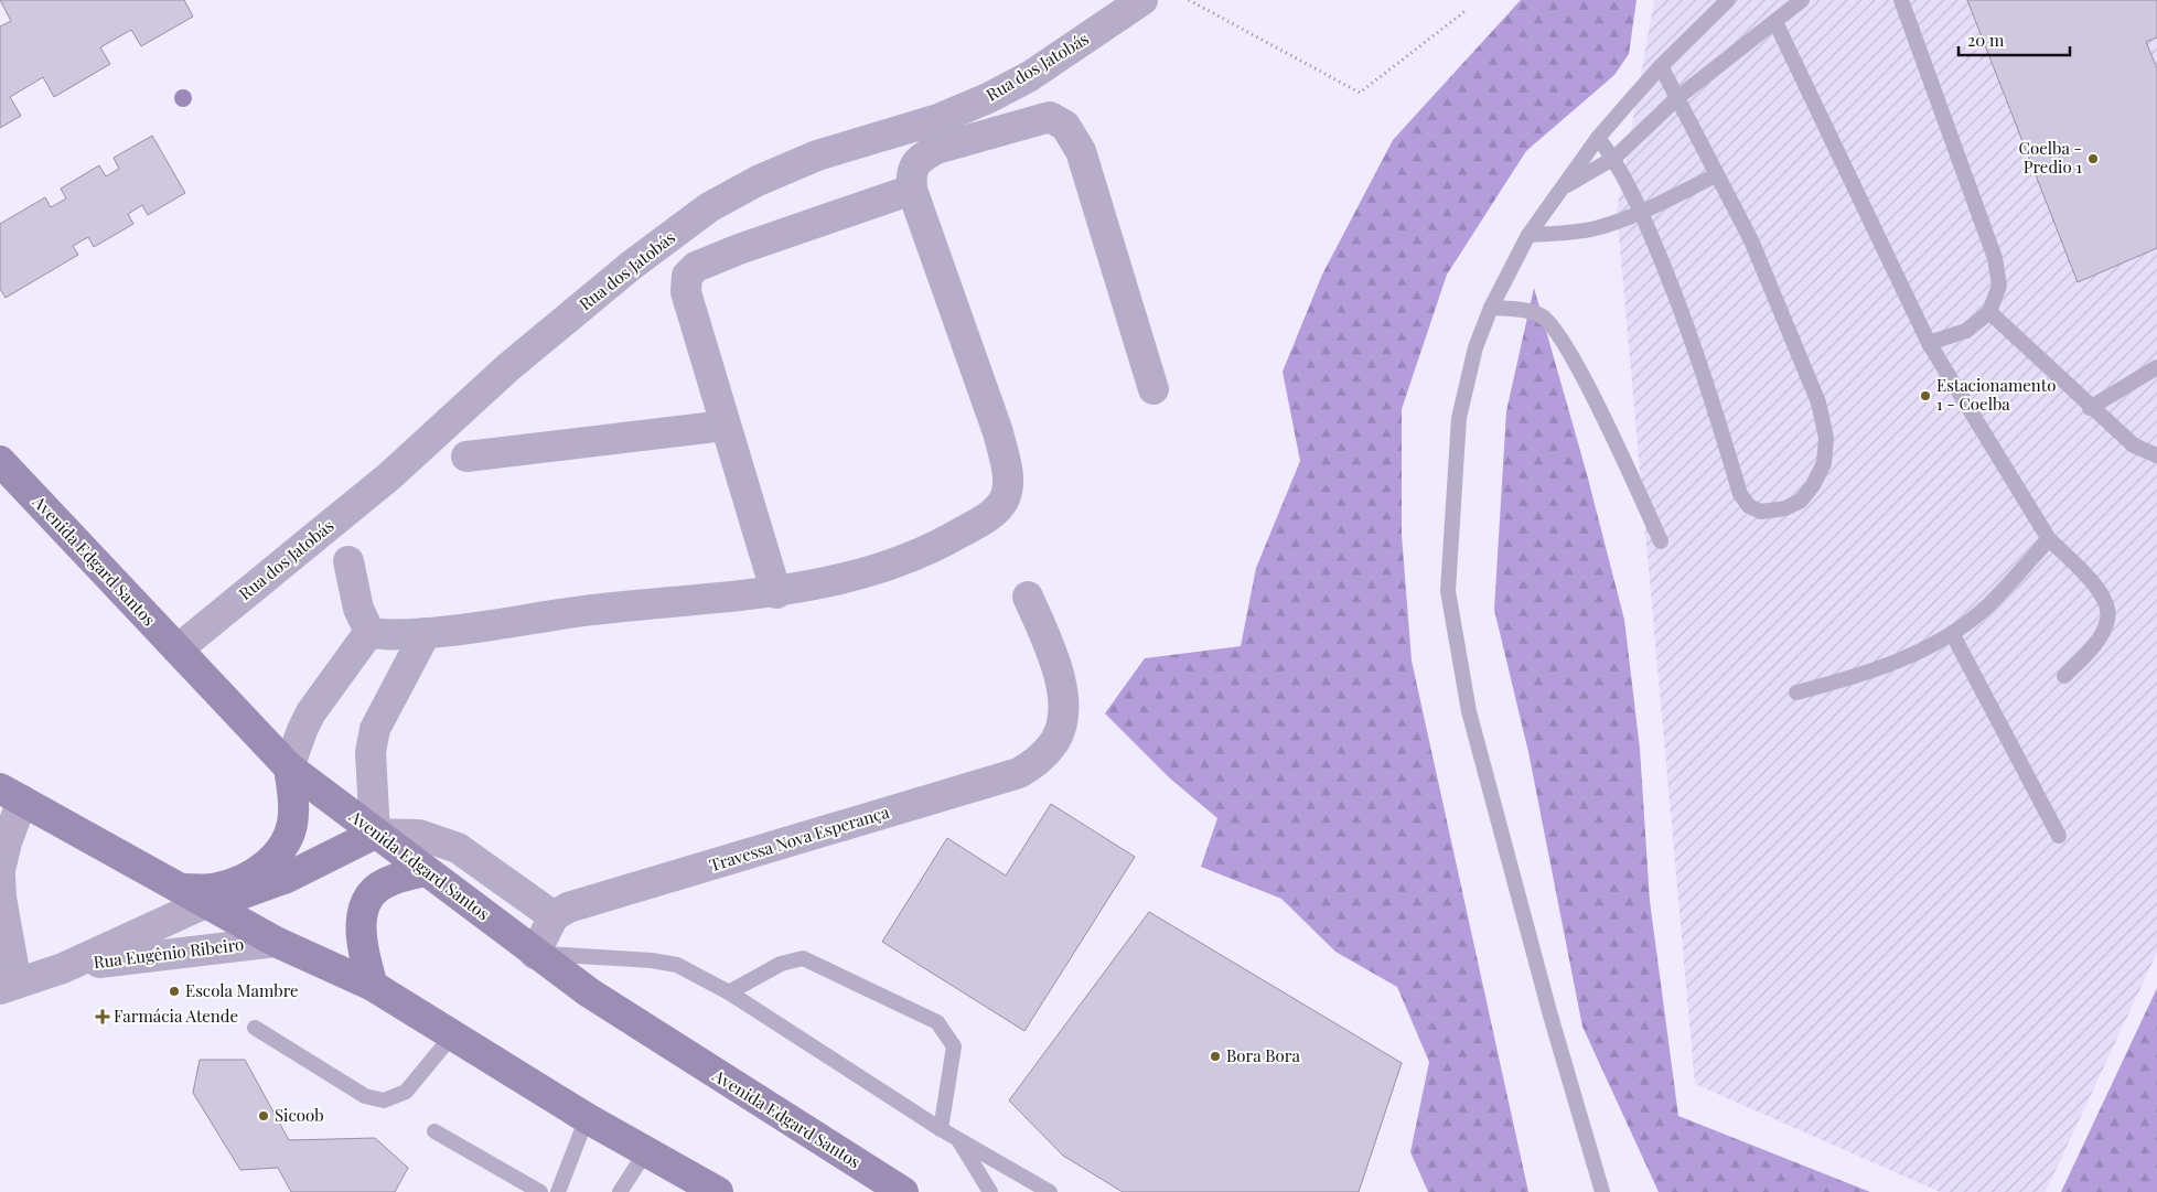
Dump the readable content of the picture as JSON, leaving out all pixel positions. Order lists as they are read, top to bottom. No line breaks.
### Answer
{"streets":{"main road":["Avenida Edgard Santos"],"street":["Rua dos Jatobás","Travessa Nova Esperança","Rua Eugênio Ribeiro"]},"crossings":[["Rua dos Jatobás","Avenida Edgard Santos"]],"places":{"other":["Coelba - Predio 1","Estacionamento 1 - Coelba","Escola Mambre","Bora Bora","Sicoob"],"health":["Farmácia Atende"]},"scale_bar":"20 m"}
